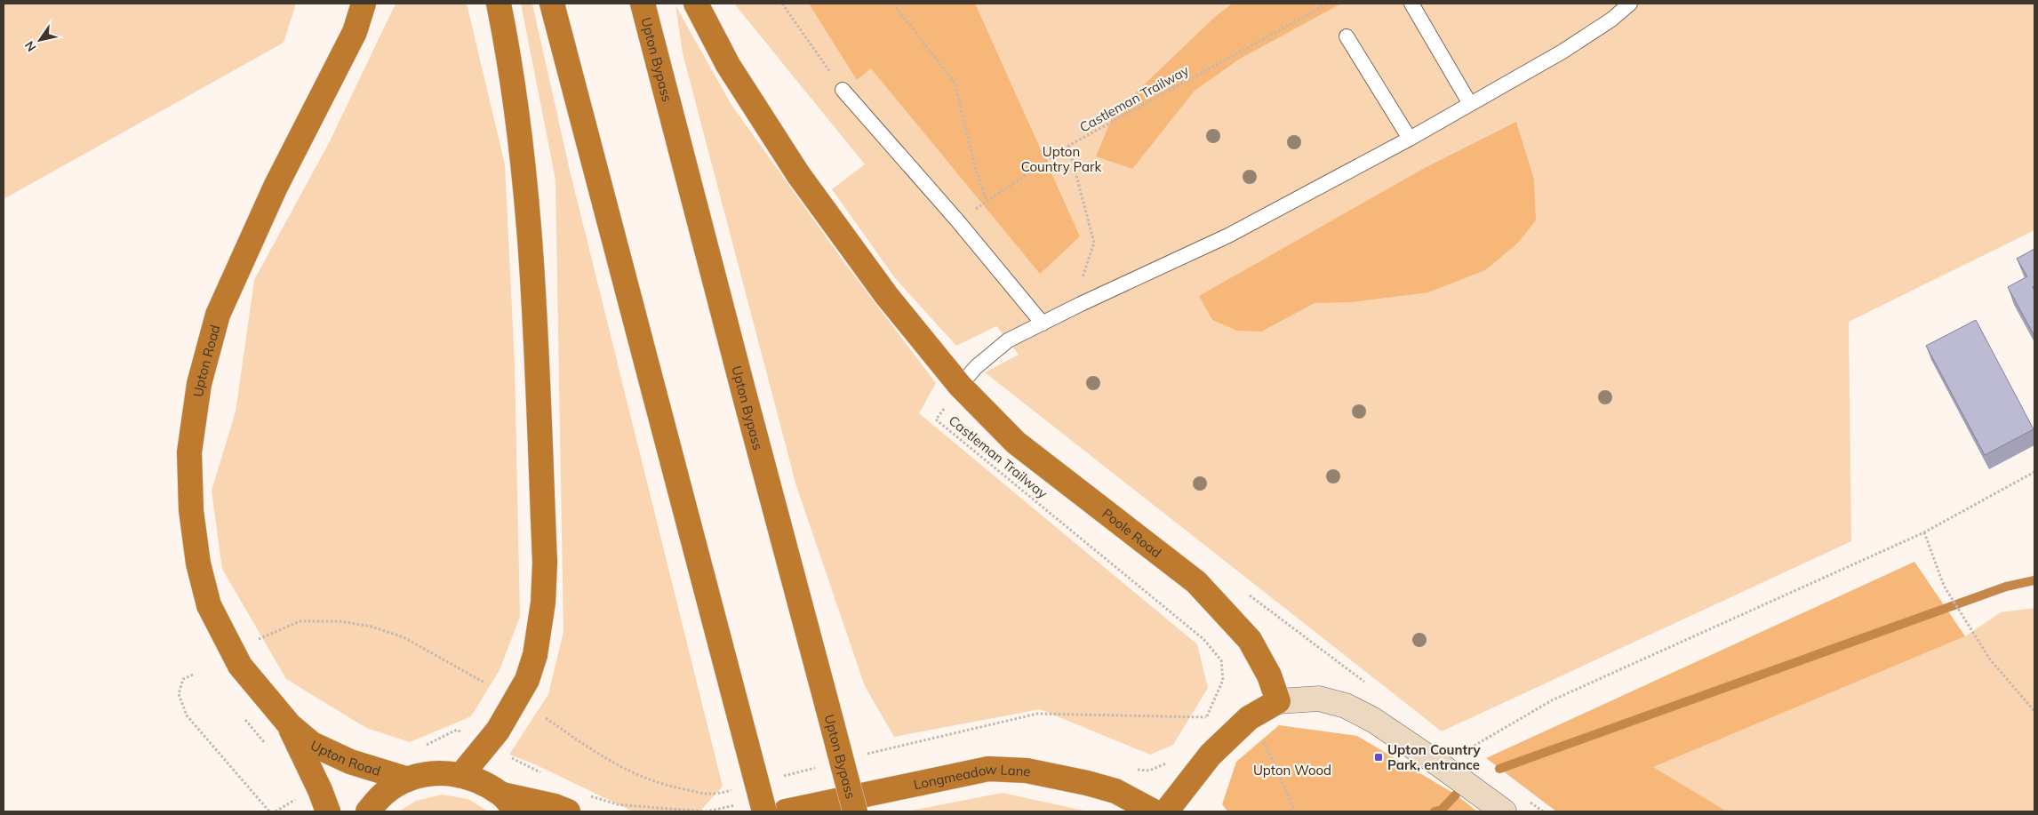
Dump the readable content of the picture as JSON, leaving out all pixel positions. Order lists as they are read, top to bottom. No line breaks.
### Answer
{"streets":{"highway":["Upton Bypass","Upton Road","Poole Road","Longmeadow Lane"],"path":["Castleman Trailway"]},"crossings":[["Castleman Trailway","Poole Road"]],"parks":["Upton Country Park","Upton Wood"],"places":{"transit":["Upton Country Park, entrance"]},"north":"bottom left"}
